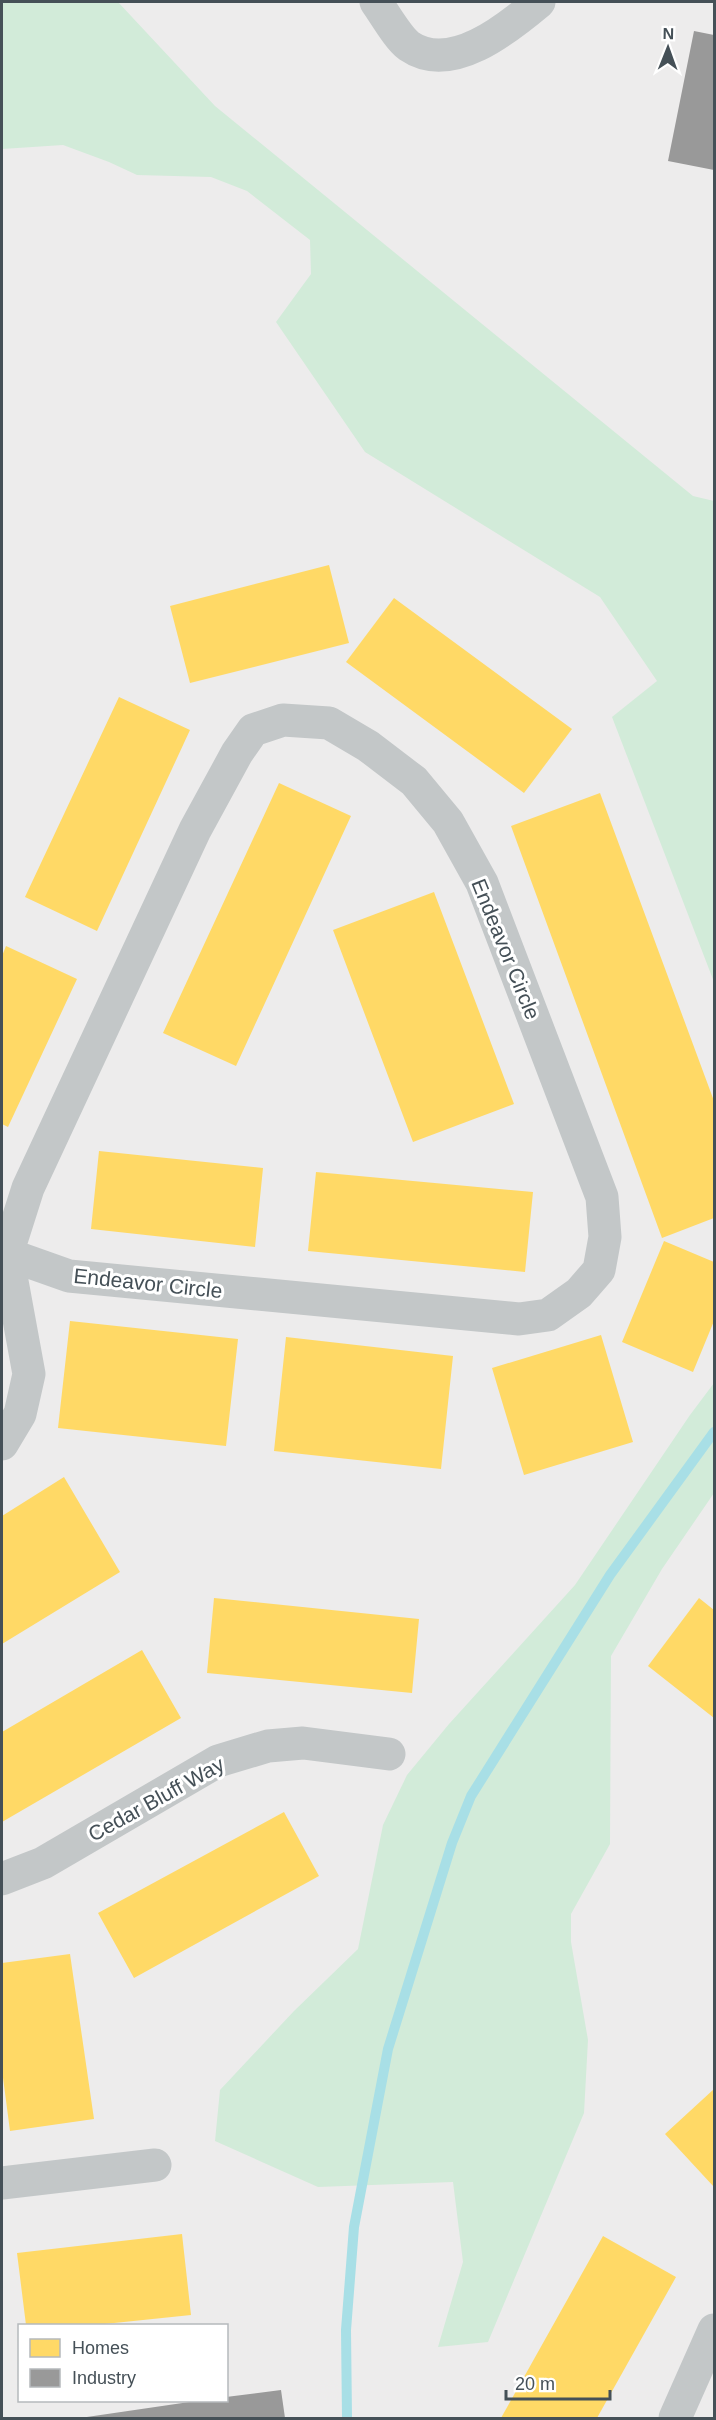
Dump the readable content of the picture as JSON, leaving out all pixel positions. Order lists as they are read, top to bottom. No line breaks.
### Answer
{"streets":{"street":["Endeavor Circle","Cedar Bluff Way"]},"legend":["Homes","Industry"],"scale_bar":"20 m","north":"top"}
